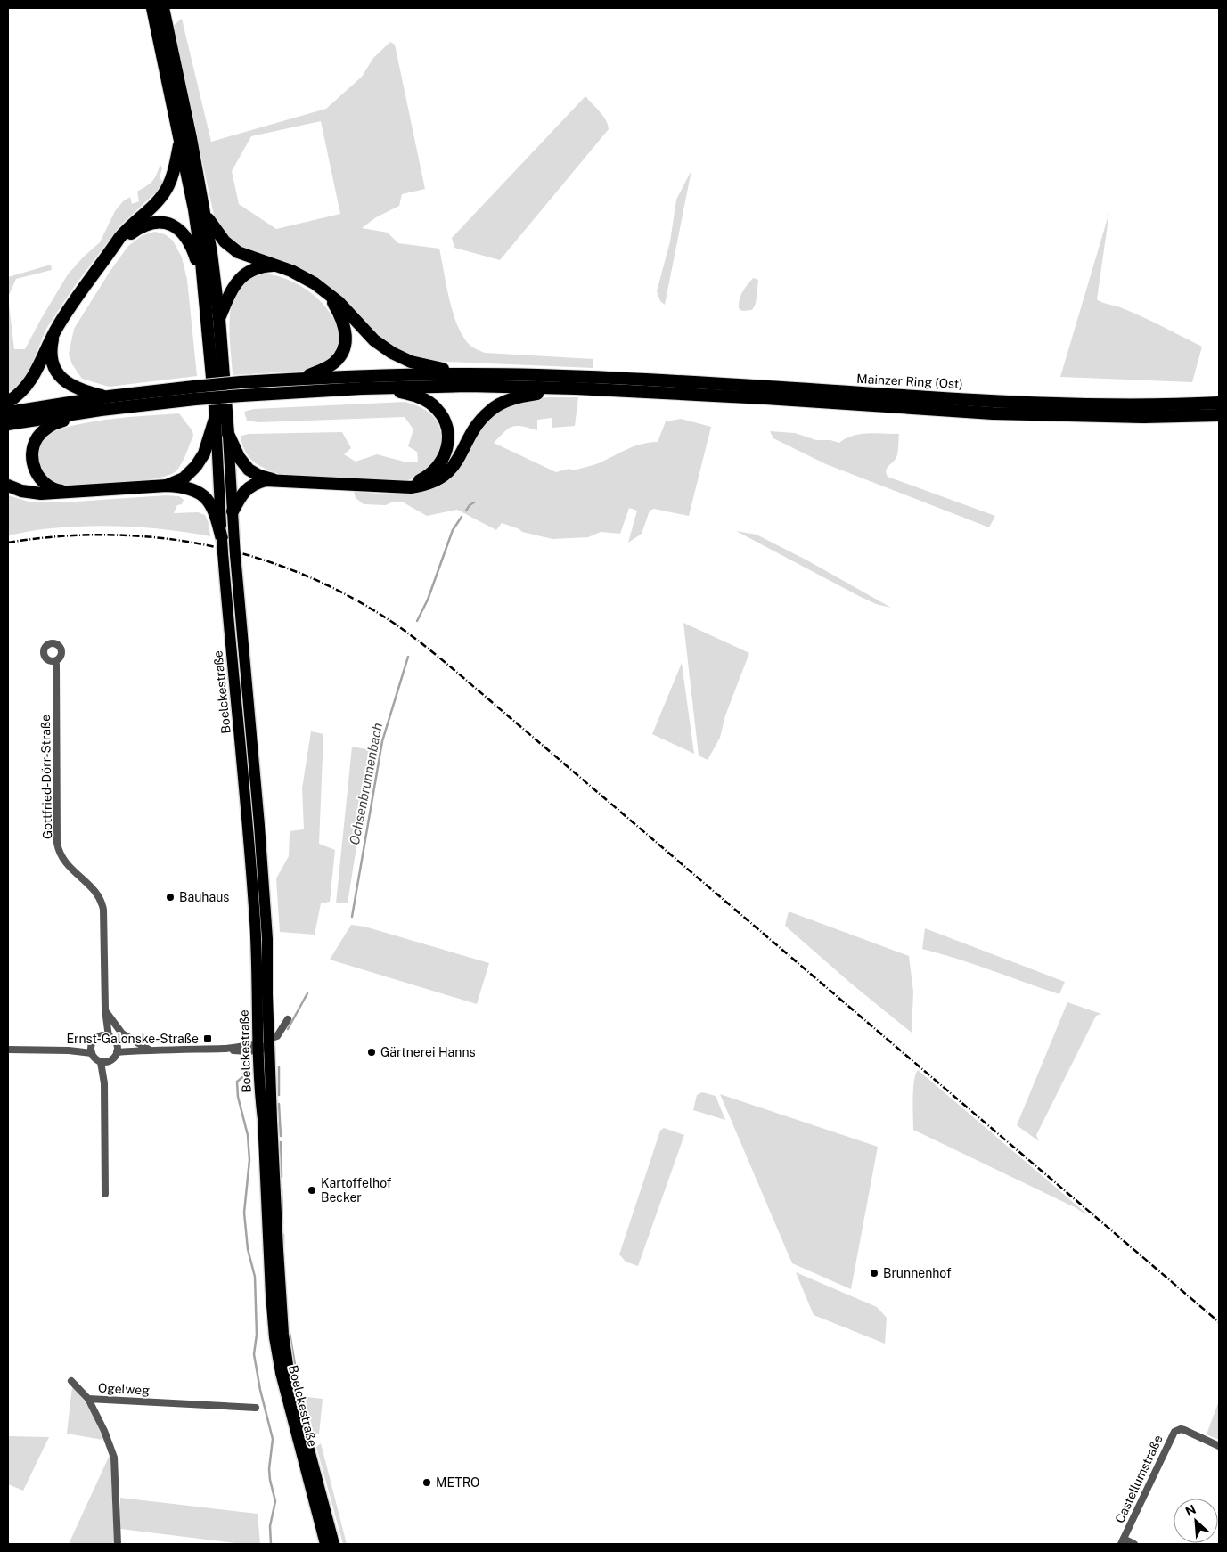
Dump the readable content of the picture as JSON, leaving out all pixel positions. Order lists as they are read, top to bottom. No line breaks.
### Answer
{"streets":{"highway":["Mainzer Ring (Ost)"],"main road":["Boelckestraße"],"street":["Gottfried-Dörr-Straße","Ogelweg","Castellumstraße"]},"water":["Ochsenbrunnenbach"],"places":{"other":["Bauhaus","Gärtnerei Hanns","Kartoffelhof Becker","Brunnenhof","METRO"],"transit":["Ernst-Galonske-Straße"]},"north":"top left"}
